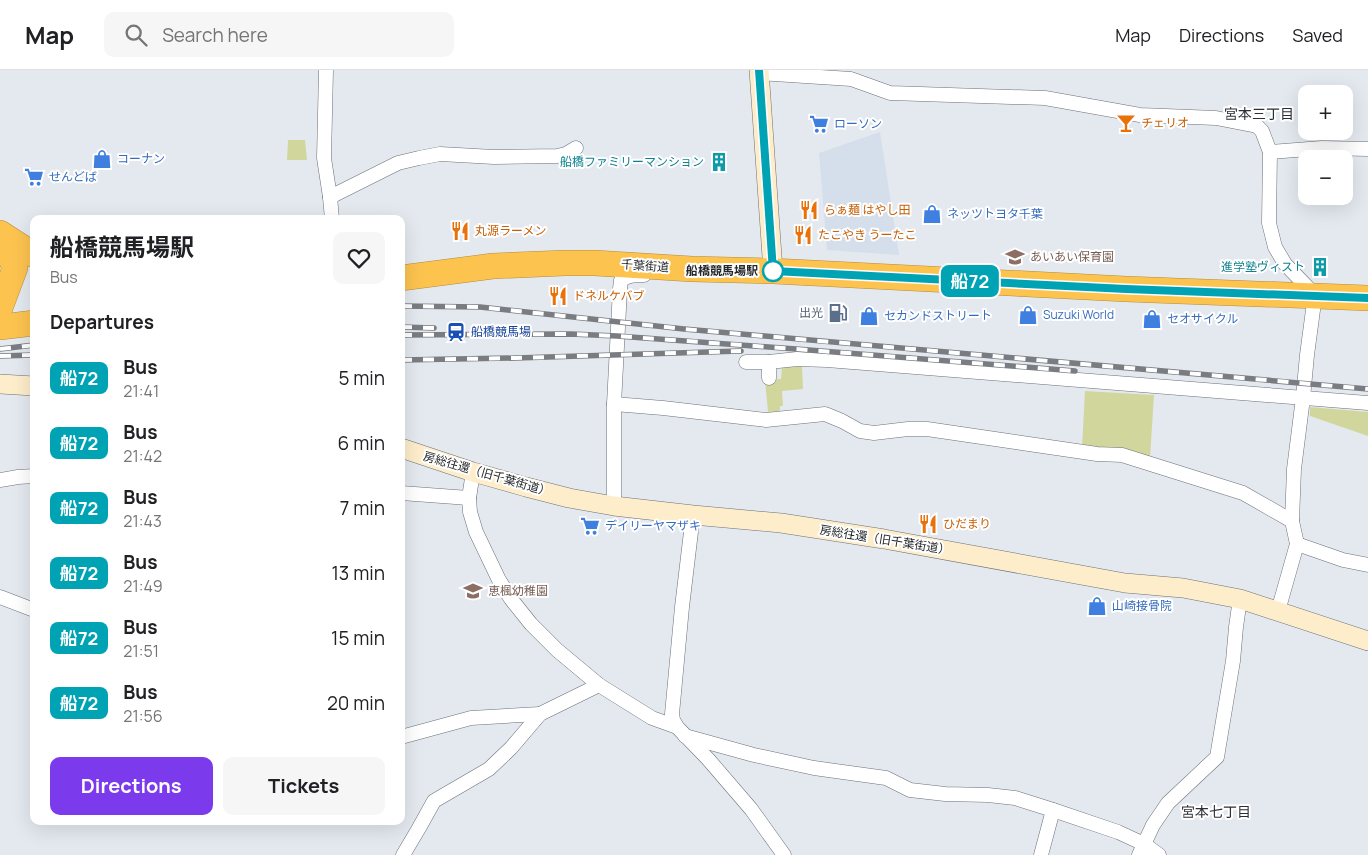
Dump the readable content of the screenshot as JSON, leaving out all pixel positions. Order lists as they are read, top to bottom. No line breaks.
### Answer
{"streets":{"highway":["千葉街道"],"street":["房総往還（旧千葉街道）"]},"districts":["宮本三丁目","宮本七丁目"],"places":{"bar":["チェリオ"],"supermarket":["ローソン","せんどば","デイリーヤマザキ"],"shop":["コーナン","ネッツトヨタ千葉","Suzuki World","セカンドストリート","セオサイクル","山崎接骨院"],"building":["船橋ファミリーマンション","進学塾ヴィスト"],"restaurant":["らぁ麺 はやし田","丸源ラーメン","たこやき うーたこ","ドネルケバブ","ひだまり"],"school or university":["あいあい保育園","恵楓幼稚園"],"other":["船橋競馬場駅"],"fuel station":["出光"],"station":["船橋競馬場"]},"lines":["bus line 船72"],"page":{"header":"Map","search":"Search here","nav":["Map","Directions","Saved"],"on_map":"船72","map_buttons":["+","−"],"heading":[["船橋競馬場駅","Bus"],"Departures"],"list":[{"mark":"船72","name":"Bus","note":"21:41","value":"5 min"},{"mark":"船72","name":"Bus","note":"21:42","value":"6 min"},{"mark":"船72","name":"Bus","note":"21:43","value":"7 min"},{"mark":"船72","name":"Bus","note":"21:49","value":"13 min"},{"mark":"船72","name":"Bus","note":"21:51","value":"15 min"},{"mark":"船72","name":"Bus","note":"21:56","value":"20 min"}],"buttons":["Directions","Tickets"]}}
